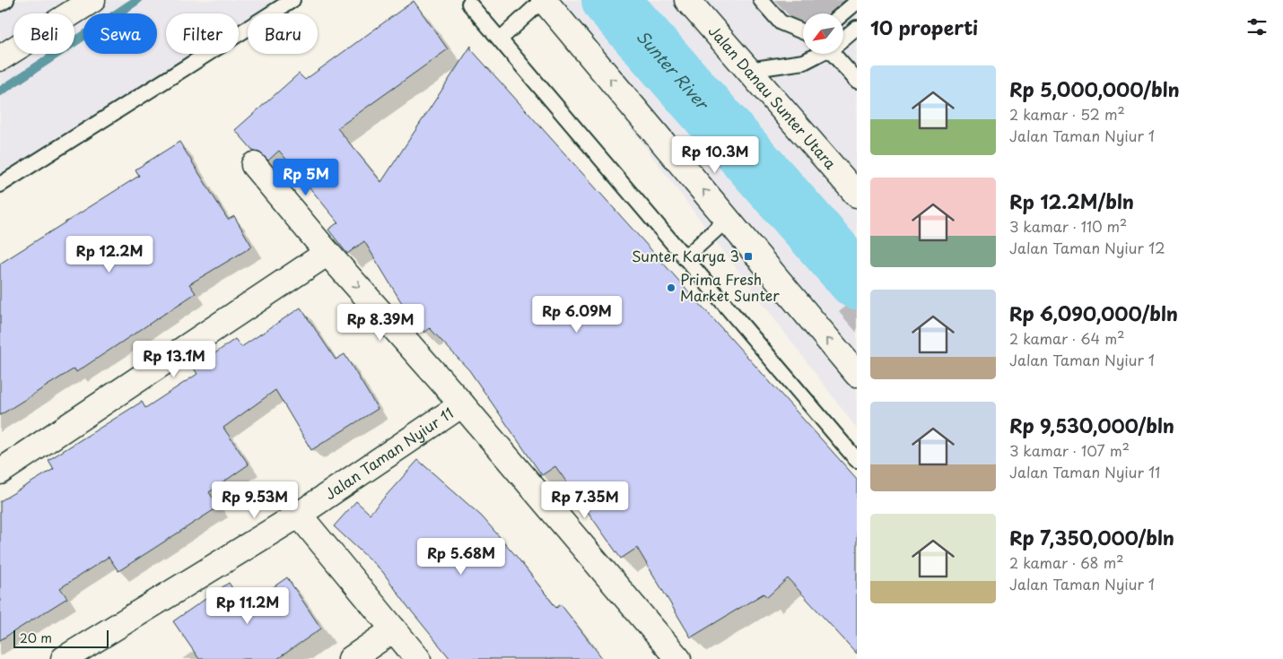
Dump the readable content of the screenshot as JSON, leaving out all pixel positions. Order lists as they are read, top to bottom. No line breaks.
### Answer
{"streets":{"street":["Jalan Danau Sunter Utara","Jalan Taman Nyiur 11"]},"water":["Sunter River"],"places":{"transit":["Sunter Karya 3"],"other":["Prima Fresh Market Sunter"]},"scale_bar":"20 m","north":"bottom left","page":{"heading":"10 properti","chip":["Beli","Sewa","Filter","Baru"],"list":[{"name":"Rp 5,000,000/bln","note":"2 kamar · 52 m² · Jalan Taman Nyiur 1"},{"name":"Rp 12.2M/bln","note":"3 kamar · 110 m² · Jalan Taman Nyiur 12"},{"name":"Rp 6,090,000/bln","note":"2 kamar · 64 m² · Jalan Taman Nyiur 1"},{"name":"Rp 9,530,000/bln","note":"3 kamar · 107 m² · Jalan Taman Nyiur 11"},{"name":"Rp 7,350,000/bln","note":"2 kamar · 68 m² · Jalan Taman Nyiur 1"}],"price":["Rp 10.3M","Rp 5M","Rp 12.2M","Rp 6.09M","Rp 8.39M","Rp 13.1M","Rp 9.53M","Rp 7.35M","Rp 5.68M","Rp 11.2M"],"scale":"20 m"}}
